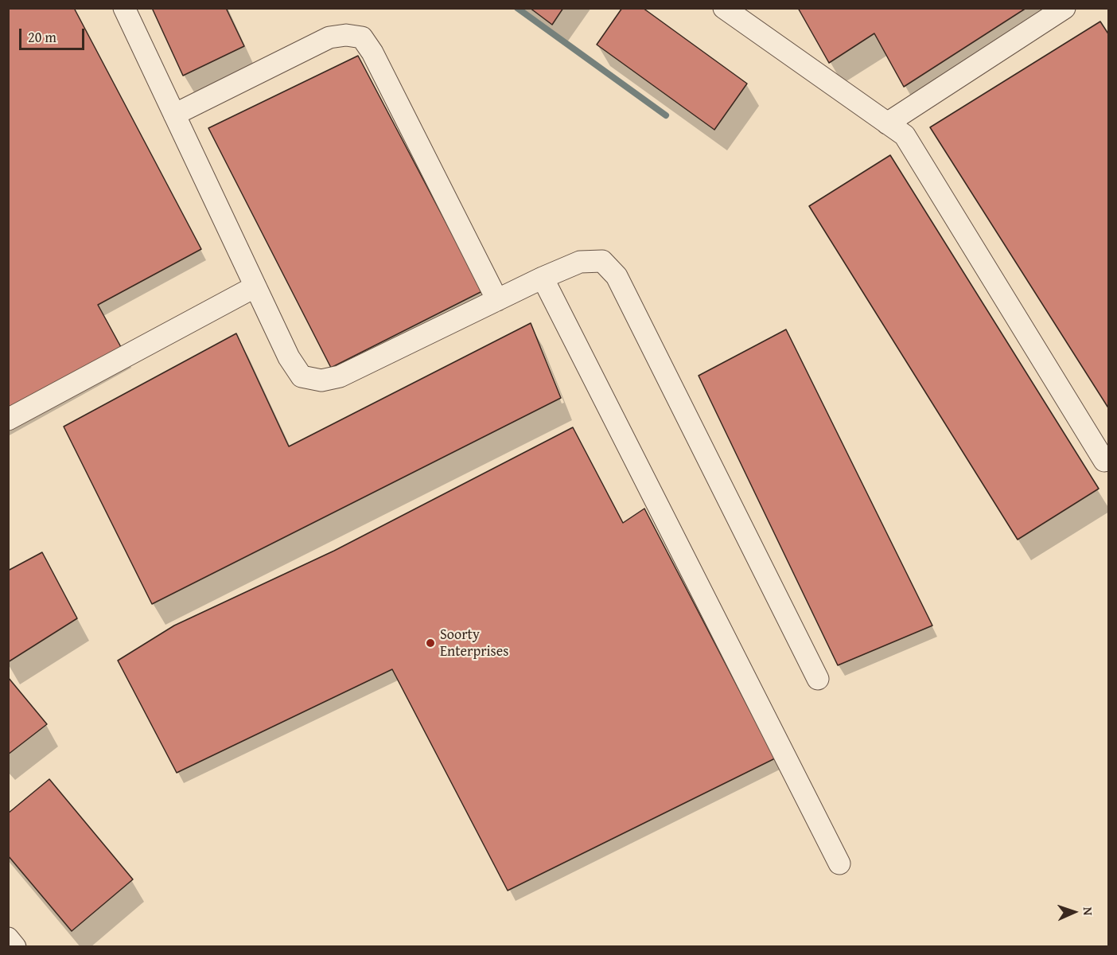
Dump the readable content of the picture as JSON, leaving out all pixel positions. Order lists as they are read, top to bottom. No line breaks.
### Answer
{"places":["Soorty Enterprises"],"scale_bar":"20 m","north":"right"}
